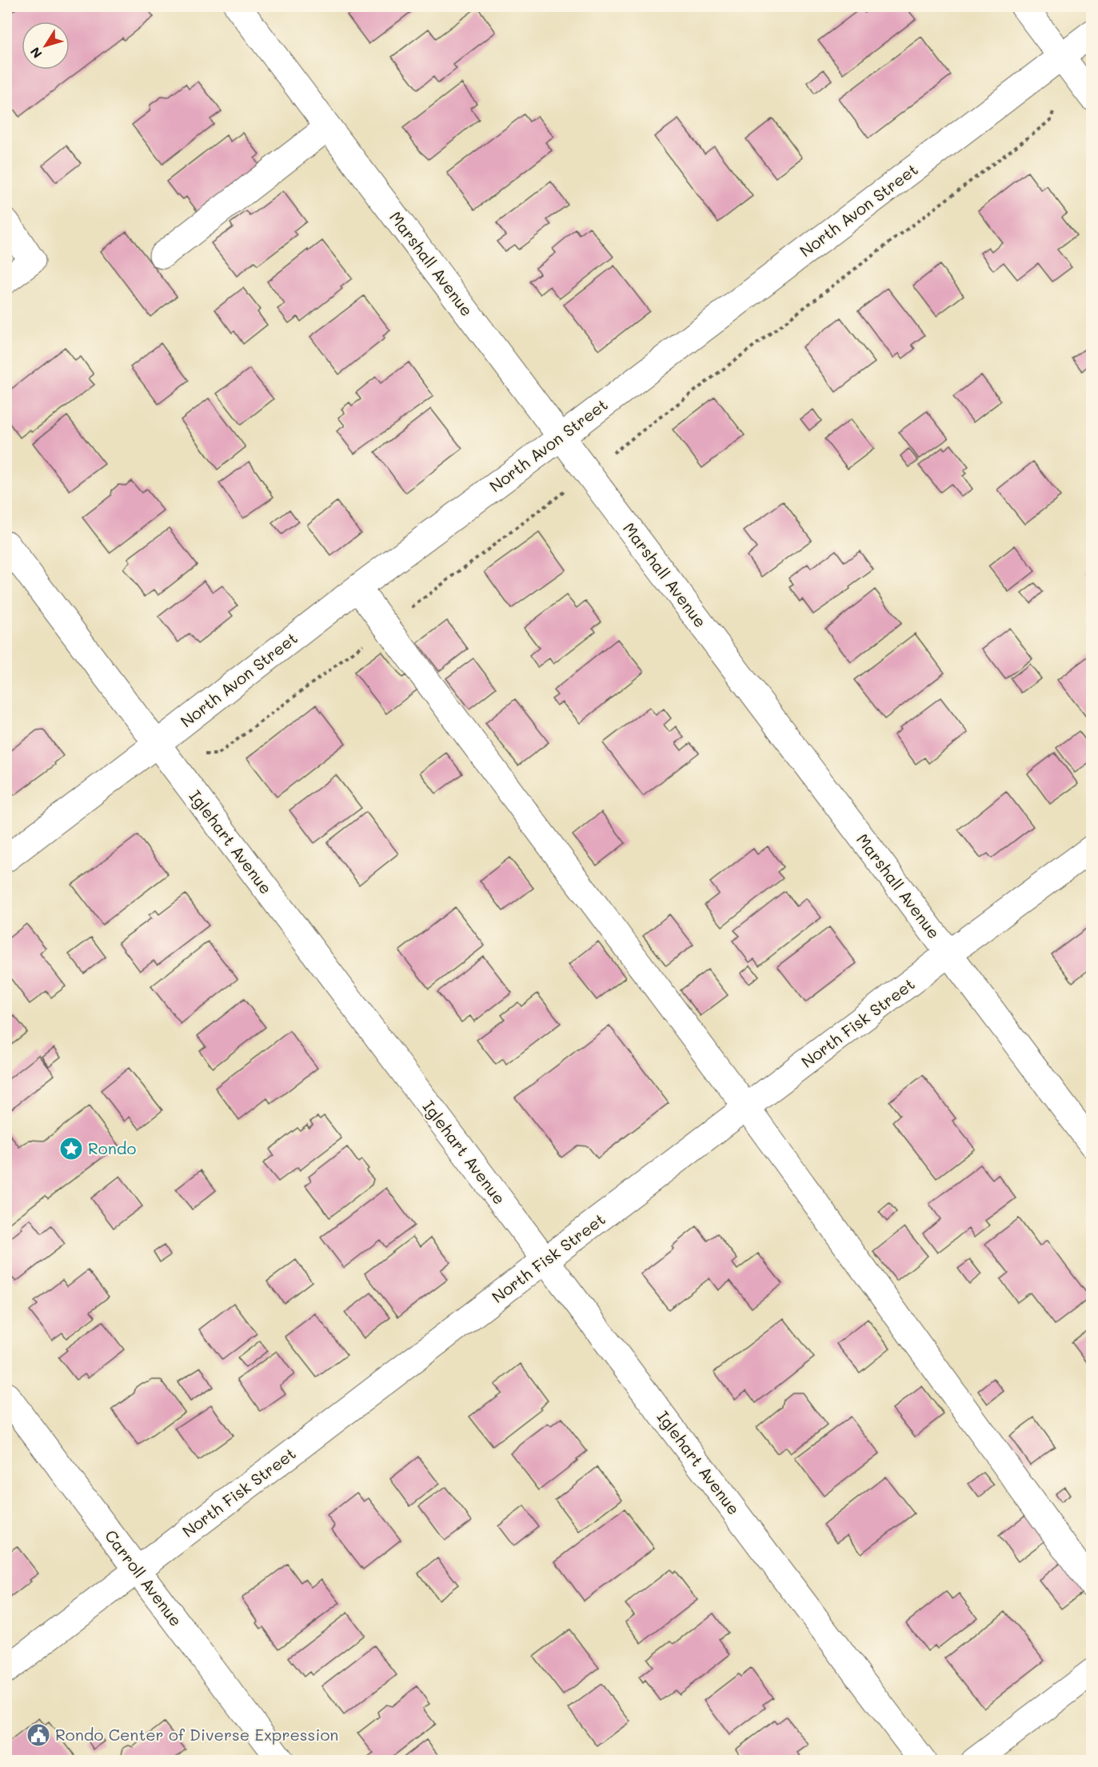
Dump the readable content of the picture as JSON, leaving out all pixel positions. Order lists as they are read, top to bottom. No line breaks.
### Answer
{"streets":{"street":["North Avon Street","Marshall Avenue","Iglehart Avenue","North Fisk Street","Carroll Avenue"]},"crossings":[["North Avon Street","Marshall Avenue"],["North Avon Street","Iglehart Avenue"],["Marshall Avenue","North Fisk Street"],["Iglehart Avenue","North Fisk Street"],["North Fisk Street","Carroll Avenue"]],"places":{"place":["Rondo"],"public building":["Rondo Center of Diverse Expression"]},"north":"bottom left"}
